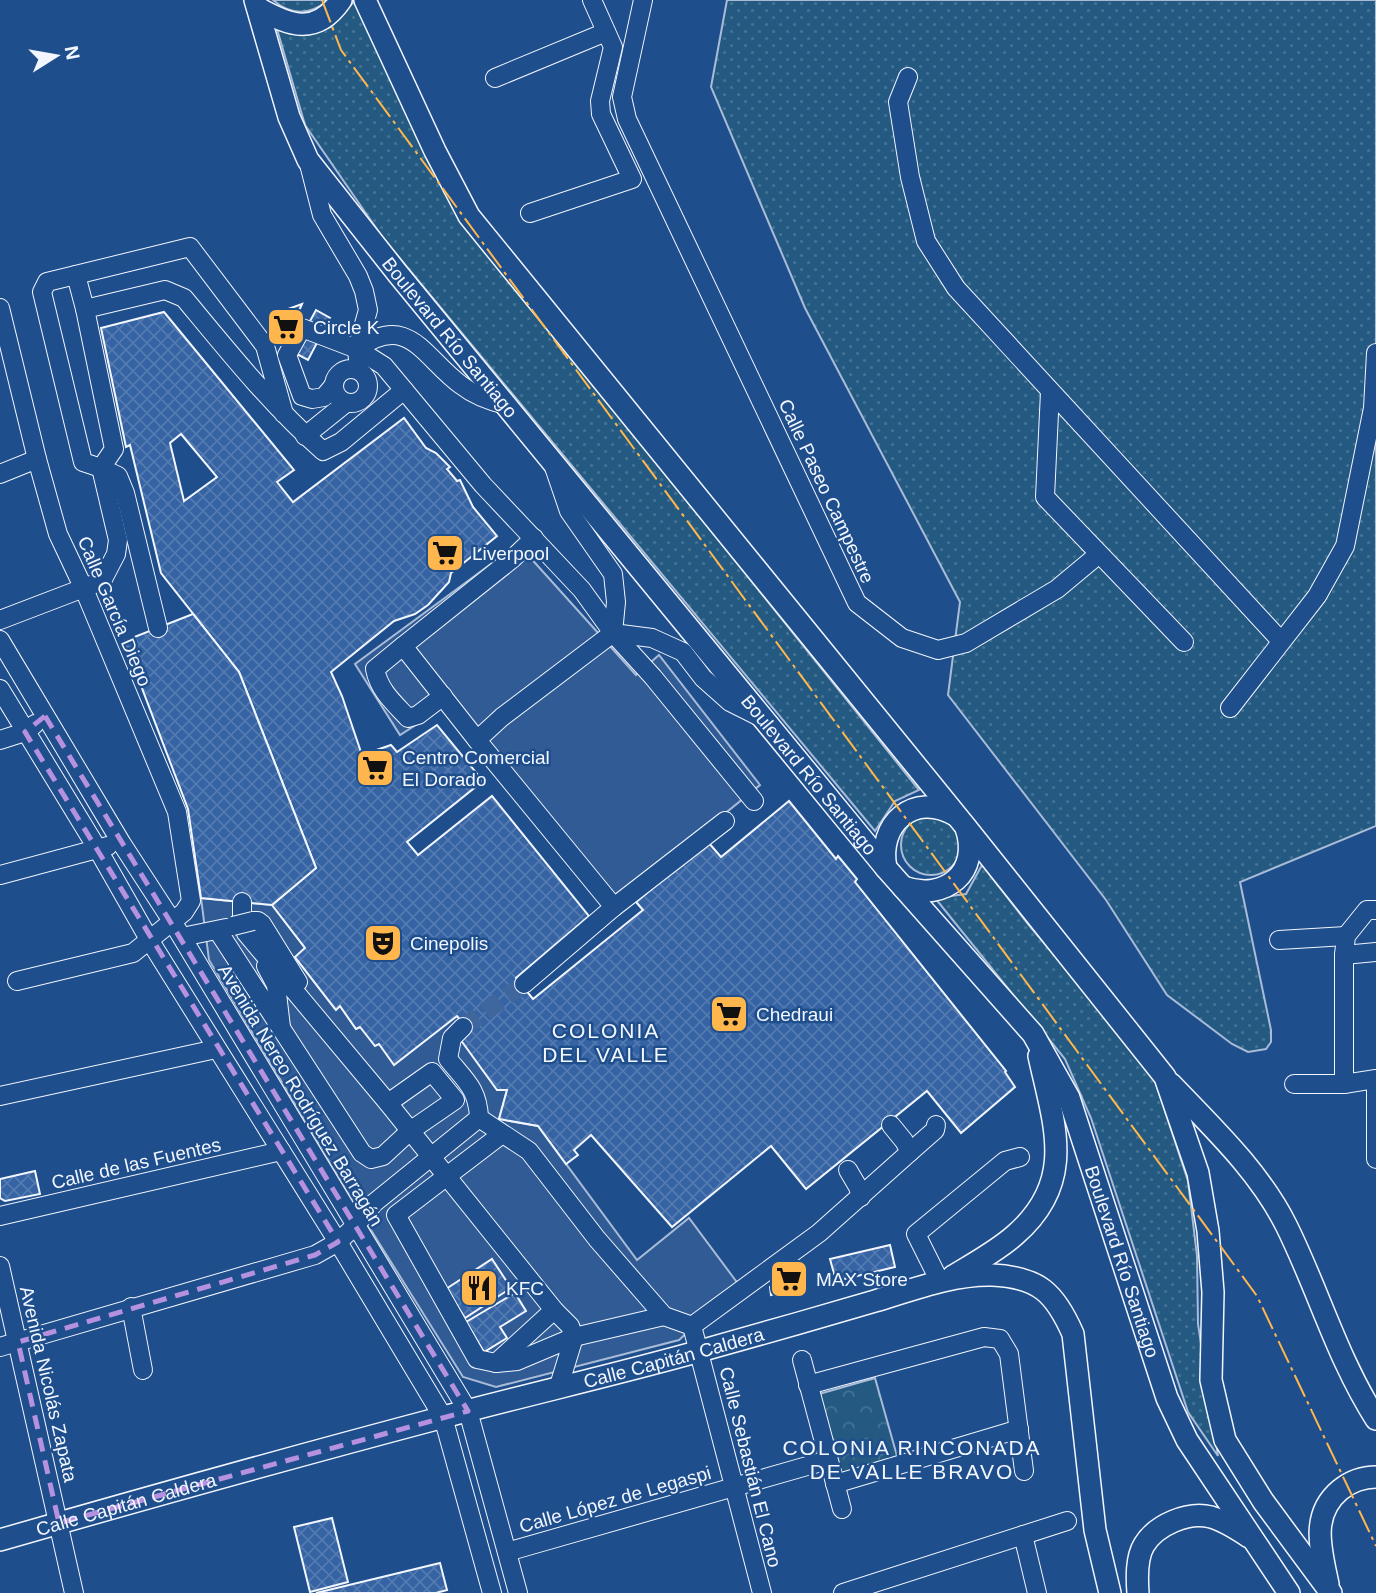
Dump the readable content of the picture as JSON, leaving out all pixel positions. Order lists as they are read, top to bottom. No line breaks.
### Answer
{"streets":{"main road":["Boulevard Río Santiago","Calle Capitán Caldera"],"street":["Calle Paseo Campestre","Calle García Diego","Avenida Nereo Rodríguez Barragán","Calle de las Fuentes","Avenida Nicolás Zapata","Calle Sebastián El Cano","Calle López de Legaspi"]},"crossings":[["Calle García Diego","Avenida Nereo Rodríguez Barragán"],["Avenida Nereo Rodríguez Barragán","Calle Capitán Caldera"],["Avenida Nereo Rodríguez Barragán","Calle López de Legaspi"],["Calle Capitán Caldera","Avenida Nicolás Zapata"],["Calle Capitán Caldera","Calle Sebastián El Cano"],["Calle Sebastián El Cano","Calle López de Legaspi"]],"districts":["COLONIA DEL VALLE","COLONIA RINCONADA DE VALLE BRAVO"],"places":{"supermarket":["Circle K","Liverpool","Centro Comercial El Dorado","Chedraui","MAX Store"],"theatre":["Cinepolis"],"restaurant":["KFC"]},"north":"right"}
